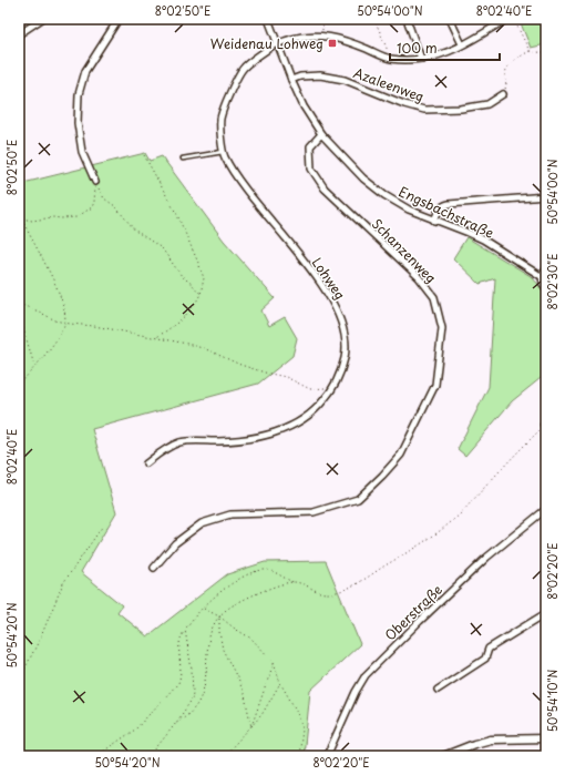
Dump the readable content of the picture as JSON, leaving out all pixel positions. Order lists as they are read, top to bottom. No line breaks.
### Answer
{"streets":{"street":["Azaleenweg","Engsbachstraße","Schanzenweg","Lohweg","Oberstraße"]},"crossings":[["Azaleenweg","Engsbachstraße"],["Engsbachstraße","Schanzenweg"],["Engsbachstraße","Lohweg"]],"places":{"transit":["Weidenau Lohweg"]},"scale_bar":"100 m","coordinates":["8°02'50\"E","50°54'00\"N","8°02'40\"E","8°02'30\"E","8°02'20\"E","50°54'20\"N","50°54'10\"N"]}
